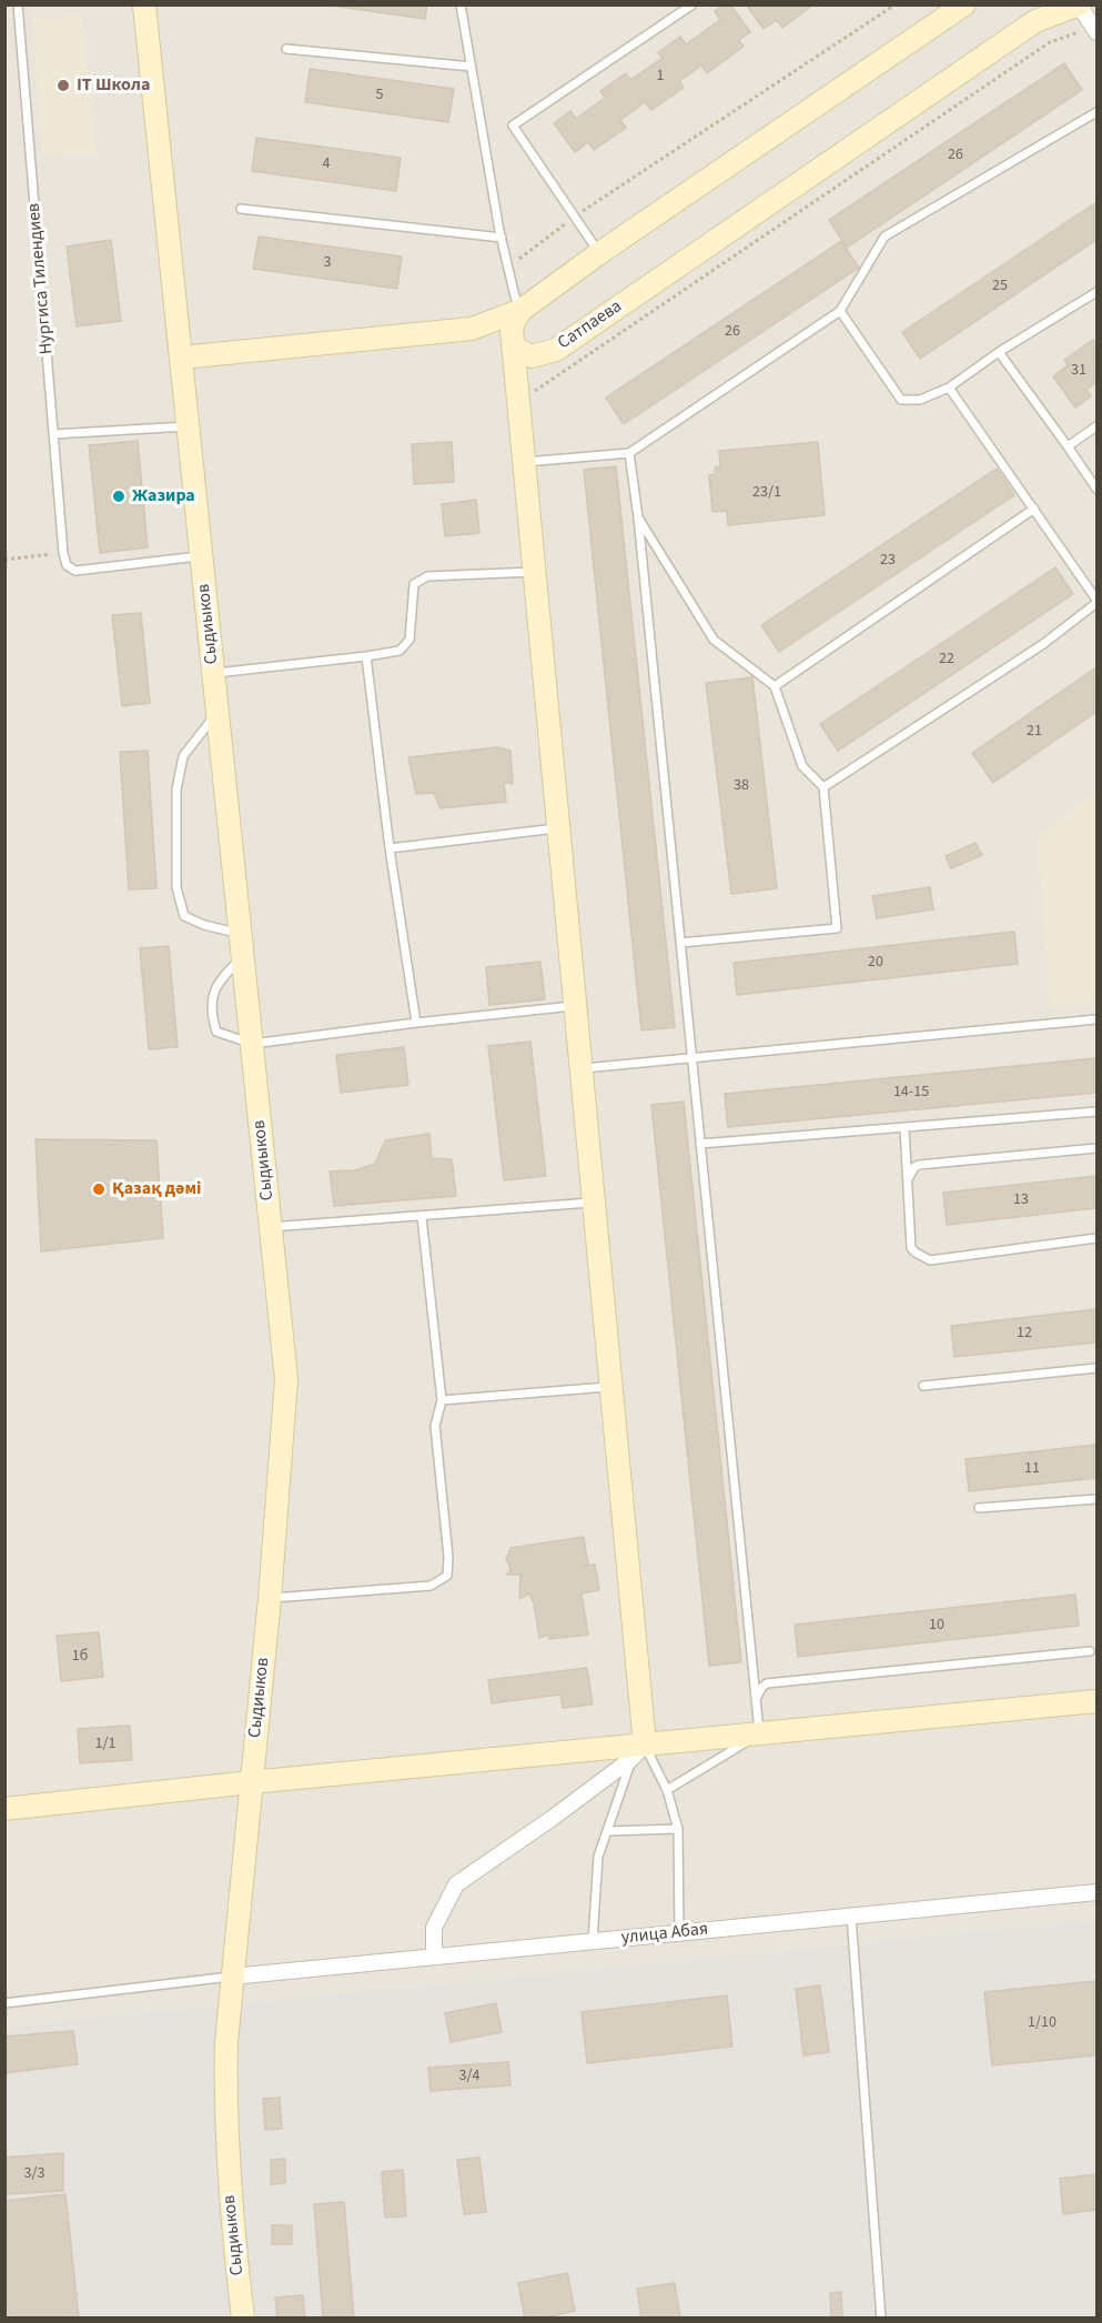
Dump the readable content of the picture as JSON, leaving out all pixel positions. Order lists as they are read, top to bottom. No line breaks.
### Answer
{"streets":{"street":["Сатпаева","Сыдиыков","улица Абая"],"lane":["Нургиса Тилендиев"]},"crossings":[["Сыдиыков","улица Абая"]],"places":["IT Школа","Жазира","Қазақ дәмі"],"house_numbers":["1","5","26","4","3","25","26","31","23/1","23","22","21","38","20","14-15","13","12","11","10","1б","1/1","1/10","3/4","3/3"]}
